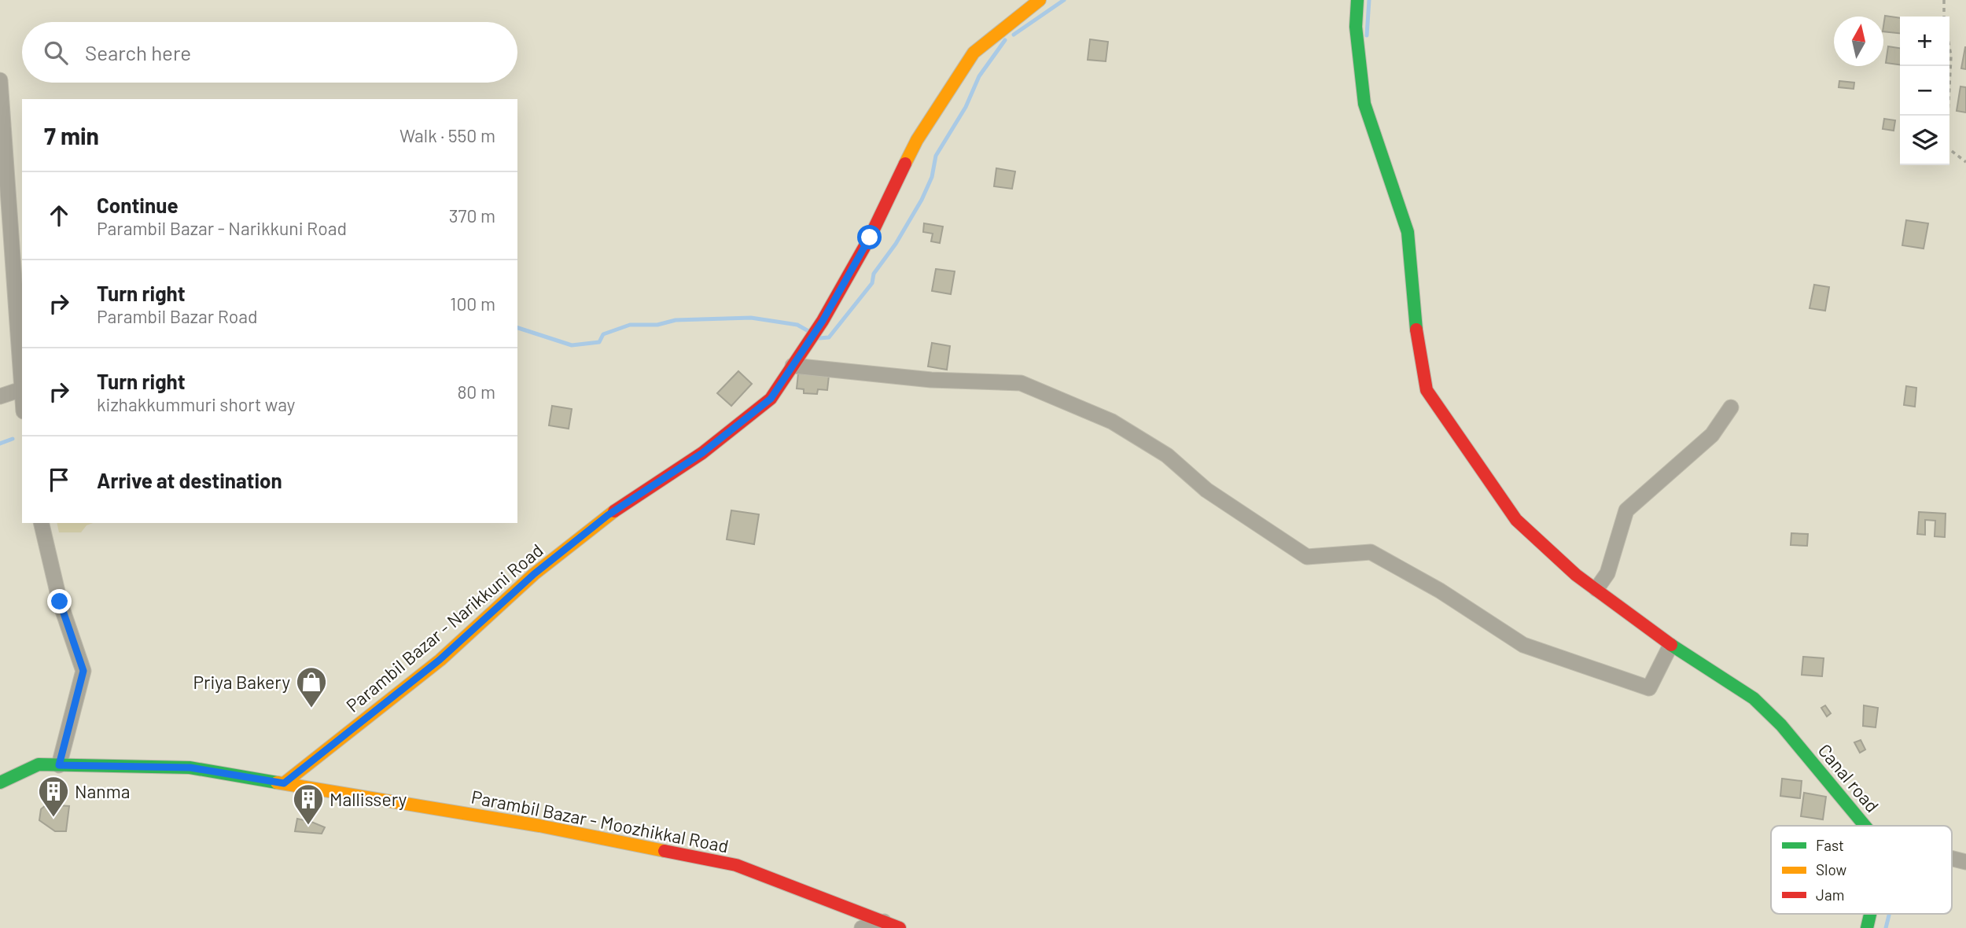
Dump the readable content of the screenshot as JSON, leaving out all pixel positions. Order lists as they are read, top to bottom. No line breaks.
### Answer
{"streets":{"main road":["Parambil Bazar - Narikkuni Road","Canal road","Parambil Bazar - Moozhikkal Road"]},"crossings":[["Parambil Bazar - Narikkuni Road","Parambil Bazar - Moozhikkal Road"]],"places":{"shop":["Priya Bakery"],"building":["Nanma","Mallissery"]},"legend":["Fast","Slow","Jam"],"north":"top","page":{"map_buttons":["+","−"],"search":"Search here","heading":["7 min","Walk · 550 m"],"list":[["Continue","Parambil Bazar - Narikkuni Road","370 m"],["Turn right","Parambil Bazar Road","100 m"],["Turn right","kizhakkummuri short way","80 m"],"Arrive at destination"]}}
